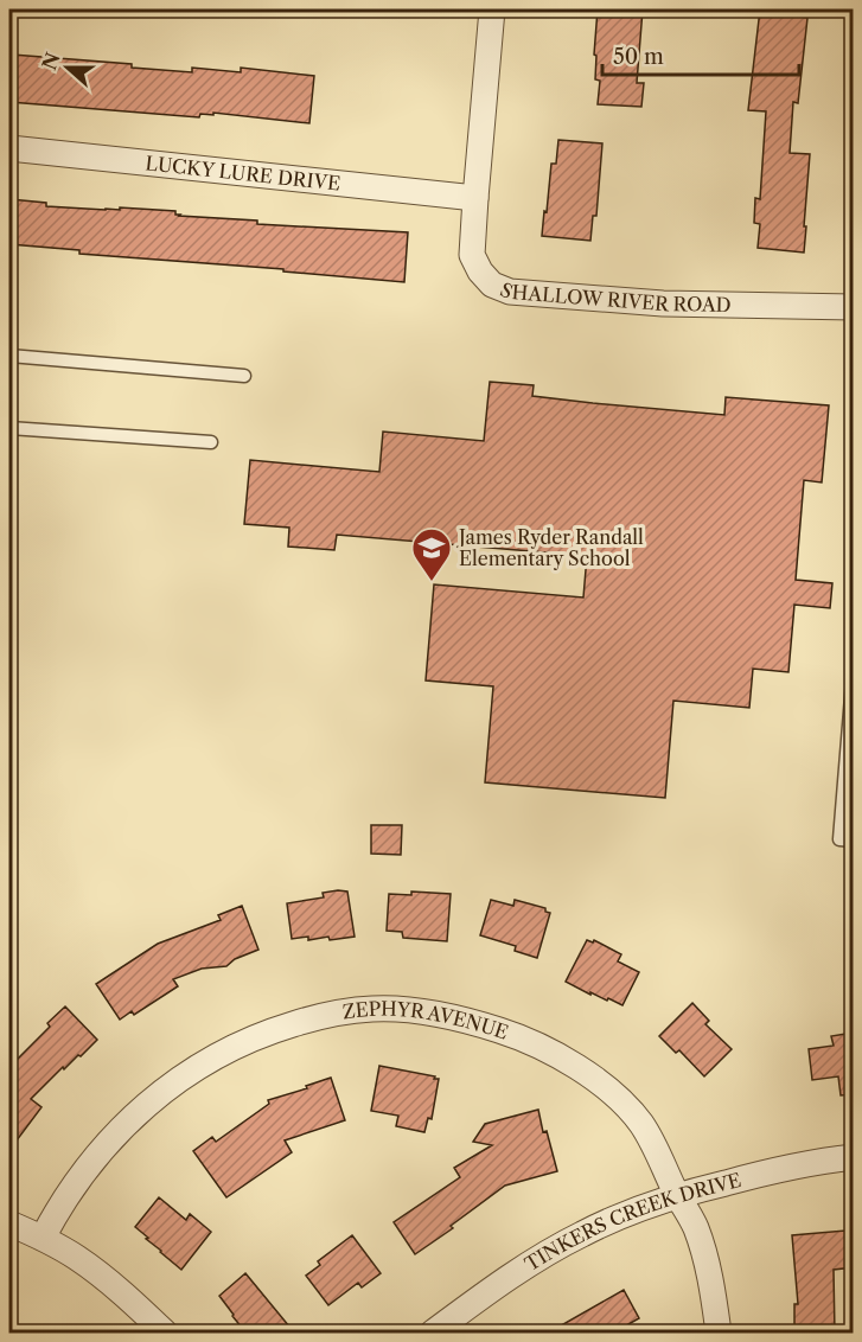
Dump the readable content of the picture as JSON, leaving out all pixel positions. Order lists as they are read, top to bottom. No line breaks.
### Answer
{"streets":{"street":["LUCKY LURE DRIVE","SHALLOW RIVER ROAD","ZEPHYR AVENUE","TINKERS CREEK DRIVE"]},"crossings":[["LUCKY LURE DRIVE","SHALLOW RIVER ROAD"],["ZEPHYR AVENUE","TINKERS CREEK DRIVE"]],"places":{"school or university":["James Ryder Randall Elementary School"]},"scale_bar":"50 m","north":"left"}
